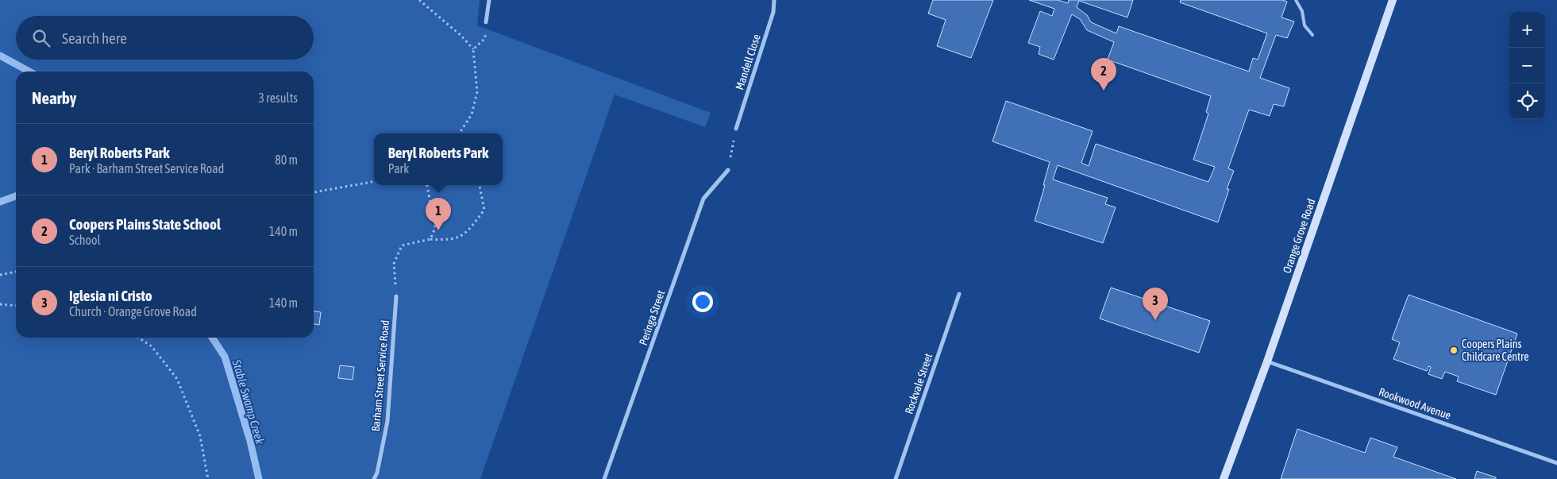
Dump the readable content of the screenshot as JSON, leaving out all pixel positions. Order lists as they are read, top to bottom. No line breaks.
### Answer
{"streets":{"main road":["Orange Grove Road"],"street":["Mandell Close","Peringa Street","Barham Street Service Road","Rockvale Street","Rookwood Avenue"]},"crossings":[["Orange Grove Road","Rookwood Avenue"]],"water":["Stable Swamp Creek"],"places":["Coopers Plains Childcare Centre"],"page":{"map_buttons":["+","−"],"search":"Search here","pins":["2","1","3"],"heading":["Nearby","3 results"],"list":[{"mark":"1","name":"Beryl Roberts Park","note":"Park · Barham Street Service Road","value":"80 m"},{"mark":"2","name":"Coopers Plains State School","note":"School","value":"140 m"},{"mark":"3","name":"Iglesia ni Cristo","note":"Church · Orange Grove Road","value":"140 m"}],"popup":["Beryl Roberts Park","Park"]}}
